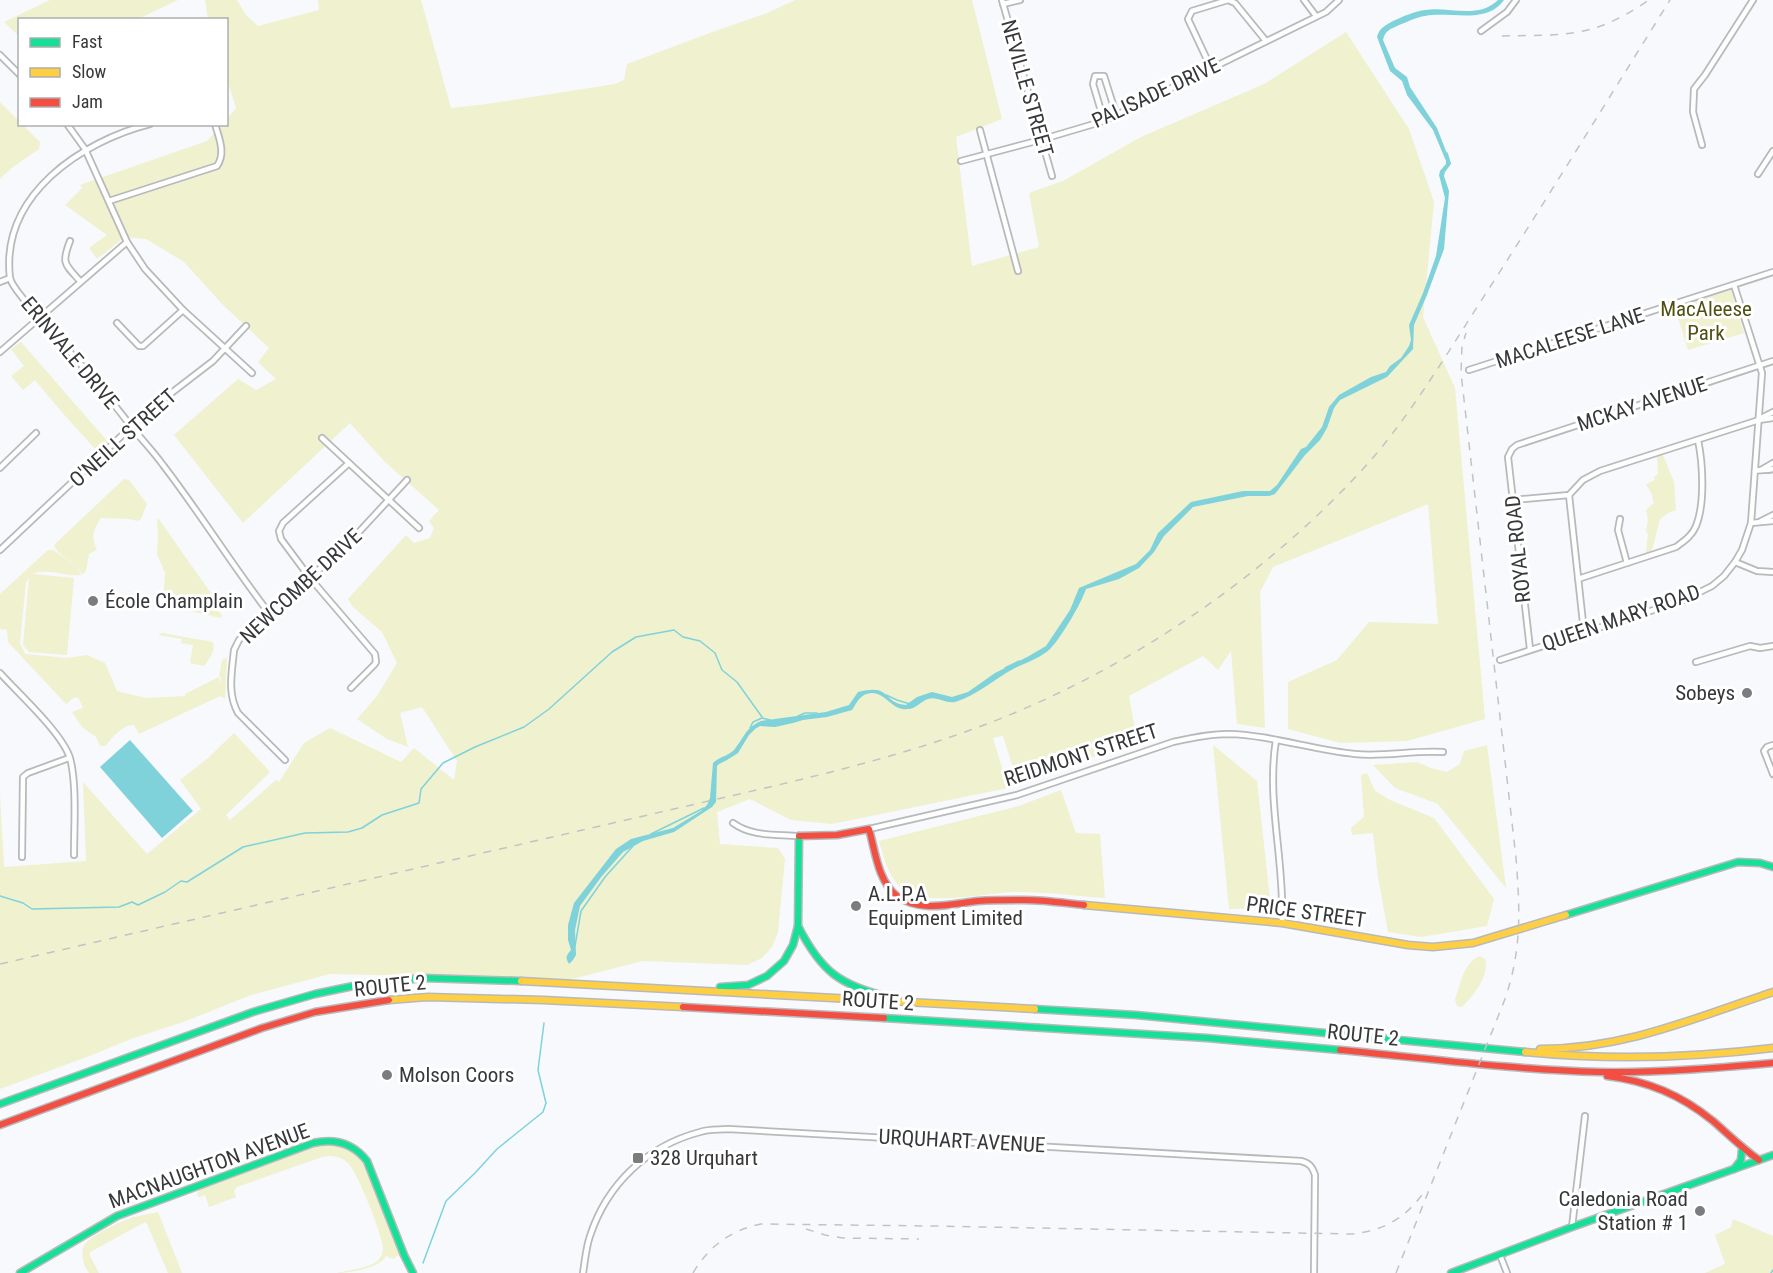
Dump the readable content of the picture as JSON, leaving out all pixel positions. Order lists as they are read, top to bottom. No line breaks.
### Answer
{"streets":{"main road":["REIDMONT STREET","PRICE STREET","ROUTE 2","MACNAUGHTON AVENUE"],"street":["NEVILLE STREET","PALISADE DRIVE","MACALEESE LANE","ERINVALE DRIVE","MCKAY AVENUE","O'NEILL STREET","ROYAL ROAD","NEWCOMBE DRIVE","QUEEN MARY ROAD","URQUHART AVENUE"]},"crossings":[["NEVILLE STREET","PALISADE DRIVE"],["MACALEESE LANE","QUEEN MARY ROAD"],["ERINVALE DRIVE","O'NEILL STREET"],["ERINVALE DRIVE","NEWCOMBE DRIVE"],["MCKAY AVENUE","ROYAL ROAD"],["MCKAY AVENUE","QUEEN MARY ROAD"],["ROYAL ROAD","QUEEN MARY ROAD"],["REIDMONT STREET","PRICE STREET"]],"parks":["MacAleese Park"],"places":{"other":["École Champlain","Sobeys","A.L.P.A Equipment Limited","Molson Coors","Caledonia Road Station # 1"],"transit":["328 Urquhart"]},"legend":["Fast","Slow","Jam"]}
